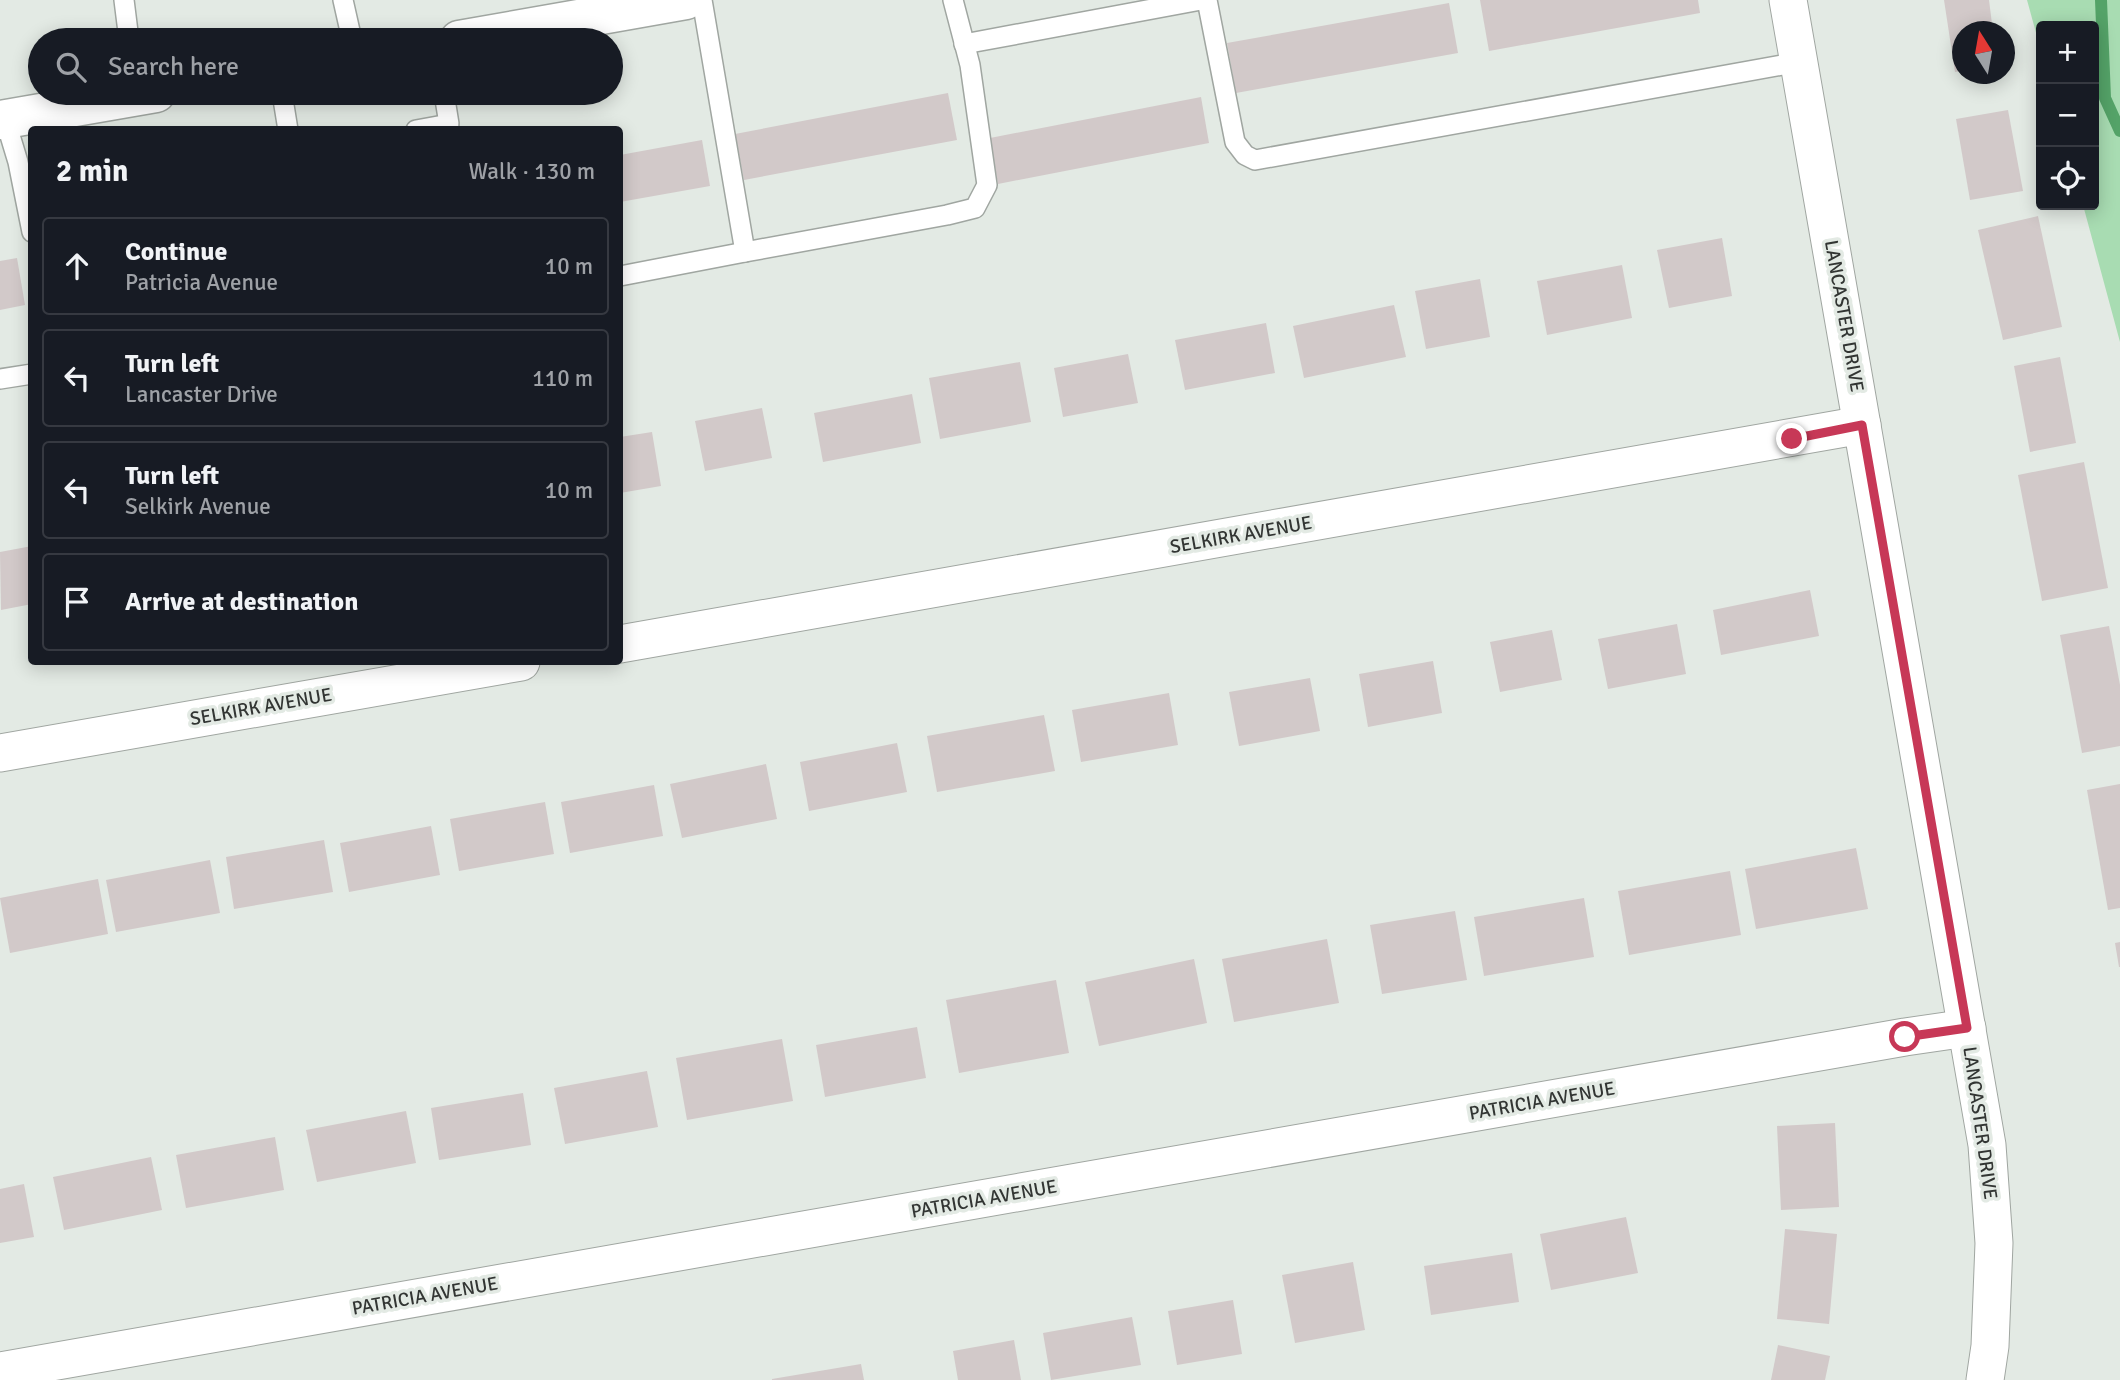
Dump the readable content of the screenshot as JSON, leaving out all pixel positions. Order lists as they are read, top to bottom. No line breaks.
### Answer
{"streets":{"street":["LANCASTER DRIVE","SELKIRK AVENUE","PATRICIA AVENUE"]},"crossings":[["LANCASTER DRIVE","SELKIRK AVENUE"],["LANCASTER DRIVE","PATRICIA AVENUE"]],"north":"top","page":{"map_buttons":["+","−"],"search":"Search here","heading":["2 min","Walk · 130 m"],"list":[["Continue","Patricia Avenue","10 m"],["Turn left","Lancaster Drive","110 m"],["Turn left","Selkirk Avenue","10 m"],"Arrive at destination"]}}
